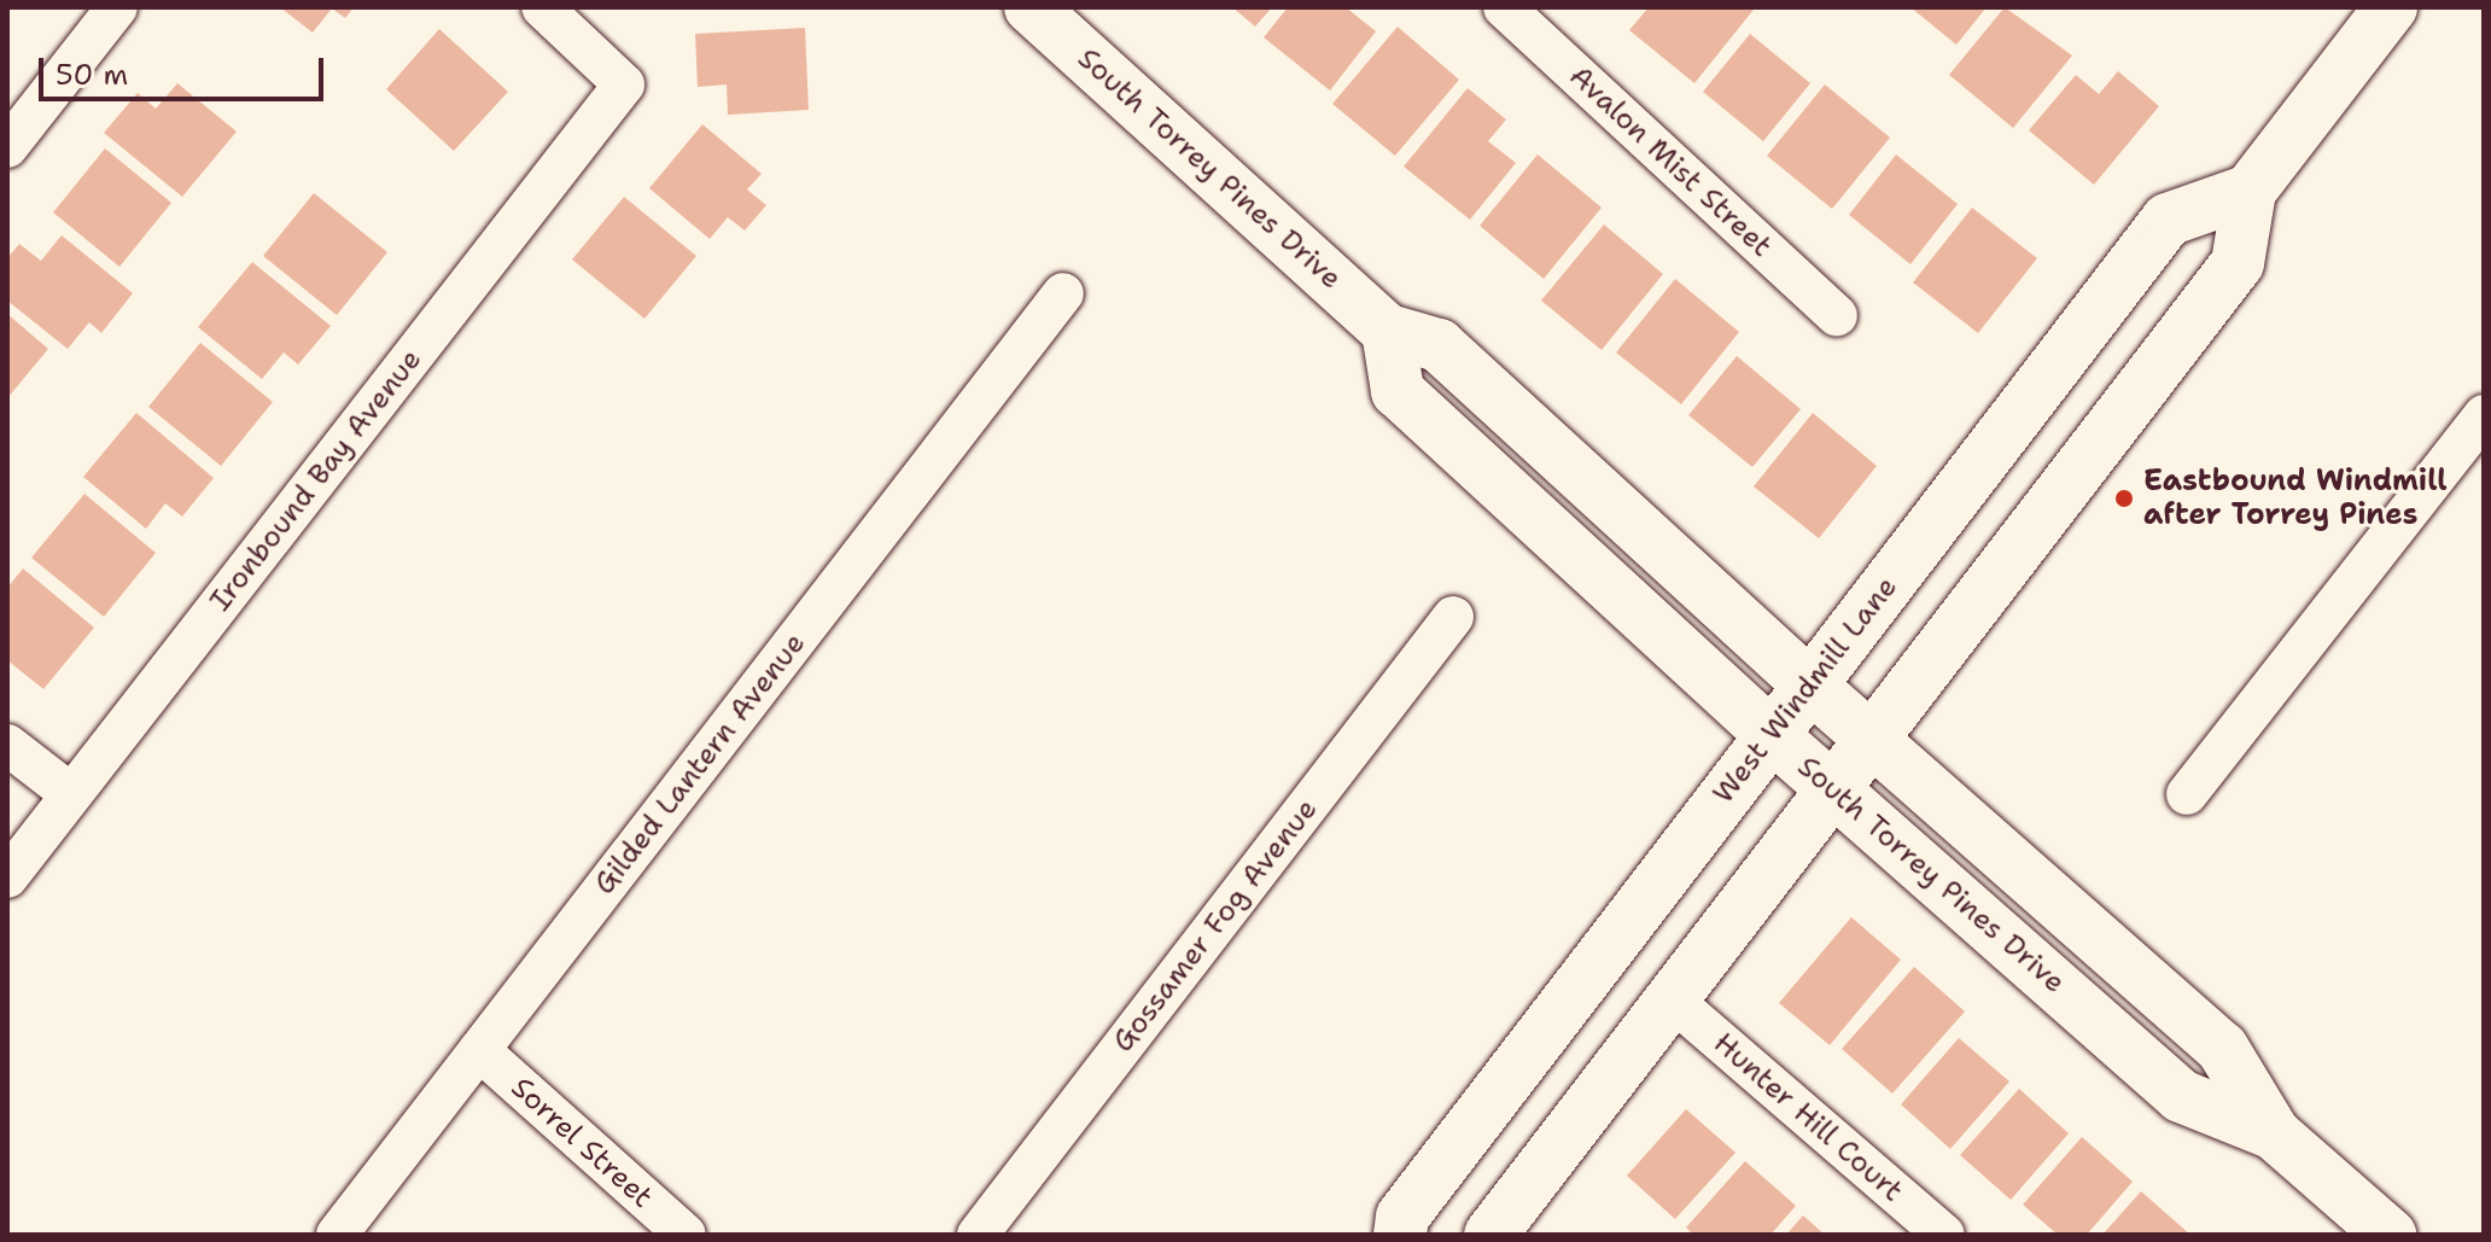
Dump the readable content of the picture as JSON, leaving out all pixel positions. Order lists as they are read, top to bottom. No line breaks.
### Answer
{"streets":{"street":["Avalon Mist Street","South Torrey Pines Drive","Ironbound Bay Avenue","West Windmill Lane","Gilded Lantern Avenue","Gossamer Fog Avenue","Hunter Hill Court","Sorrel Street"]},"crossings":[["South Torrey Pines Drive","West Windmill Lane"],["Gilded Lantern Avenue","Sorrel Street"]],"places":["Eastbound Windmill after Torrey Pines"],"scale_bar":"50 m"}
